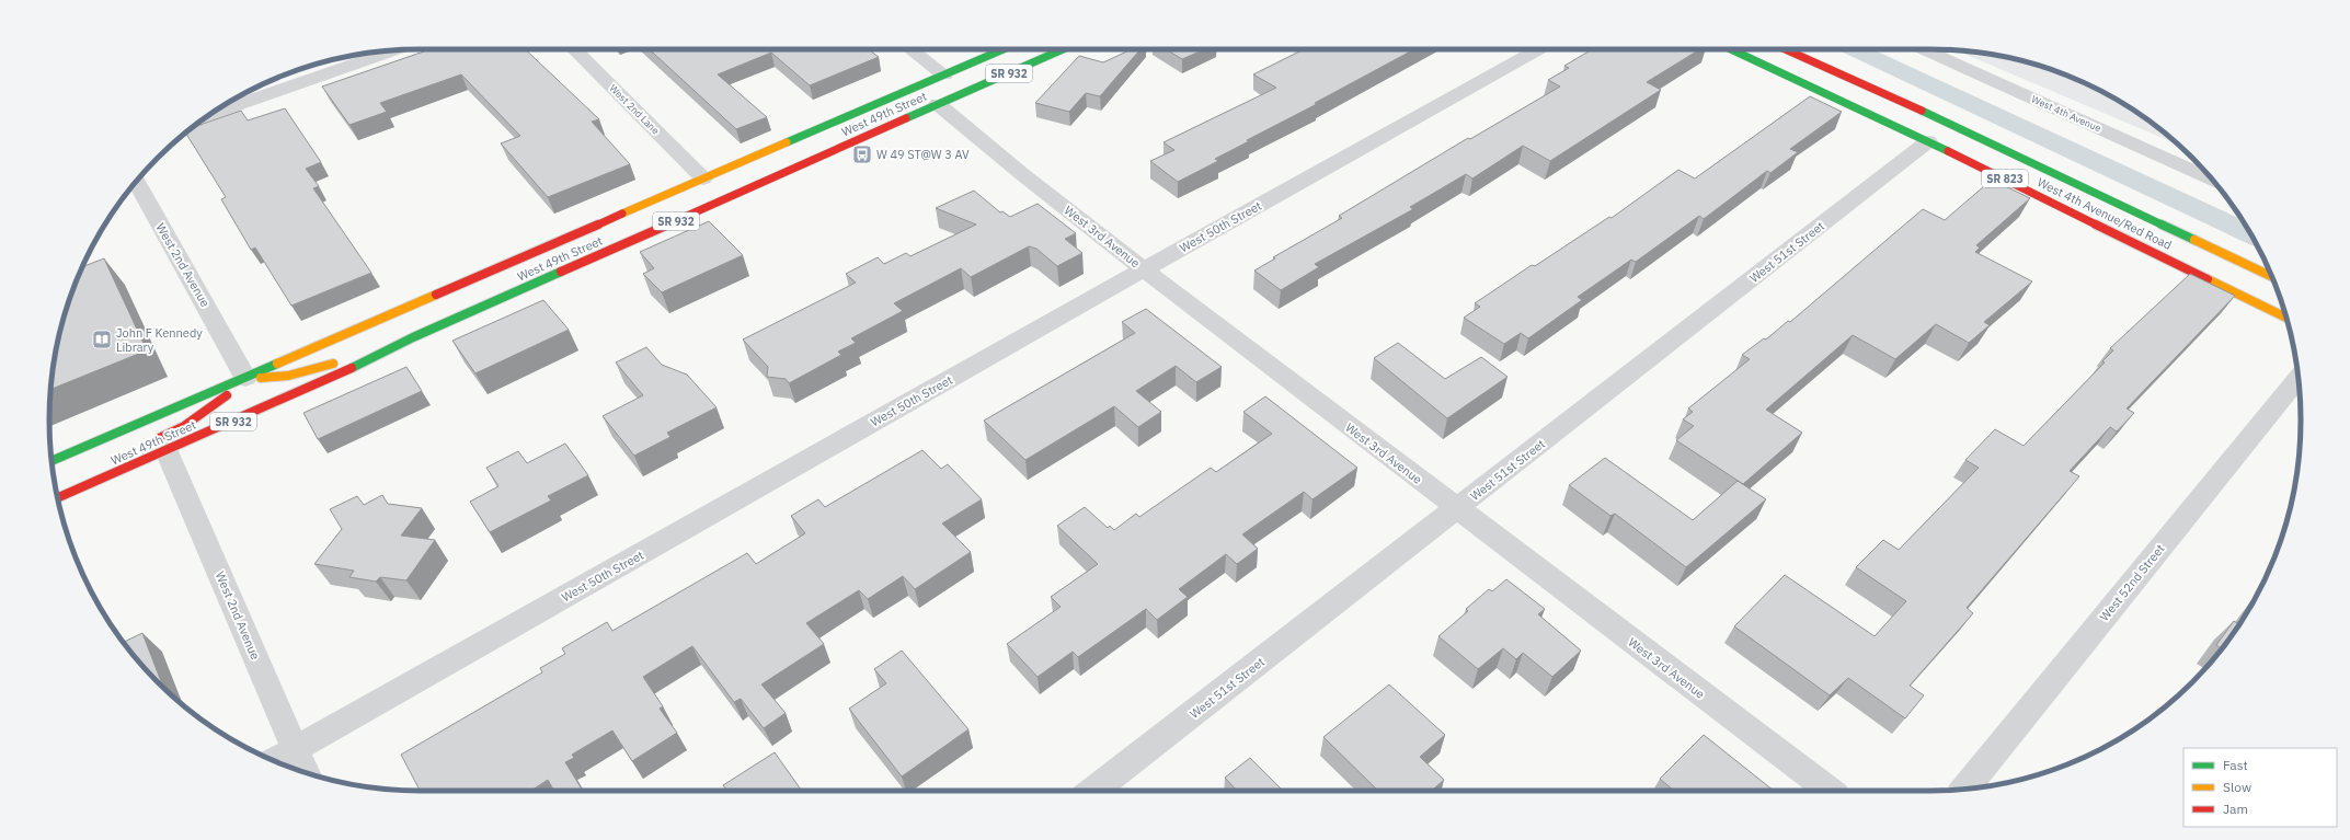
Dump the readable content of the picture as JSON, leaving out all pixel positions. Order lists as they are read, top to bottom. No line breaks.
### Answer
{"streets":{"main road":["SR 932","West 49th Street","SR 823","West 4th Avenue/Red Road"],"street":["West 2nd Lane","West 4th Avenue","West 50th Street","West 3rd Avenue","West 51st Street","West 2nd Avenue","West 52nd Street"]},"crossings":[["West 2nd Lane","West 49th Street"],["West 49th Street","West 3rd Avenue"],["West 49th Street","West 2nd Avenue"],["West 4th Avenue/Red Road","West 51st Street"],["West 50th Street","West 3rd Avenue"],["West 50th Street","West 2nd Avenue"],["West 3rd Avenue","West 51st Street"]],"places":{"bus stop":["W 49 ST@W 3 AV"],"library":["John F Kennedy Library"]},"legend":["Fast","Slow","Jam"]}
